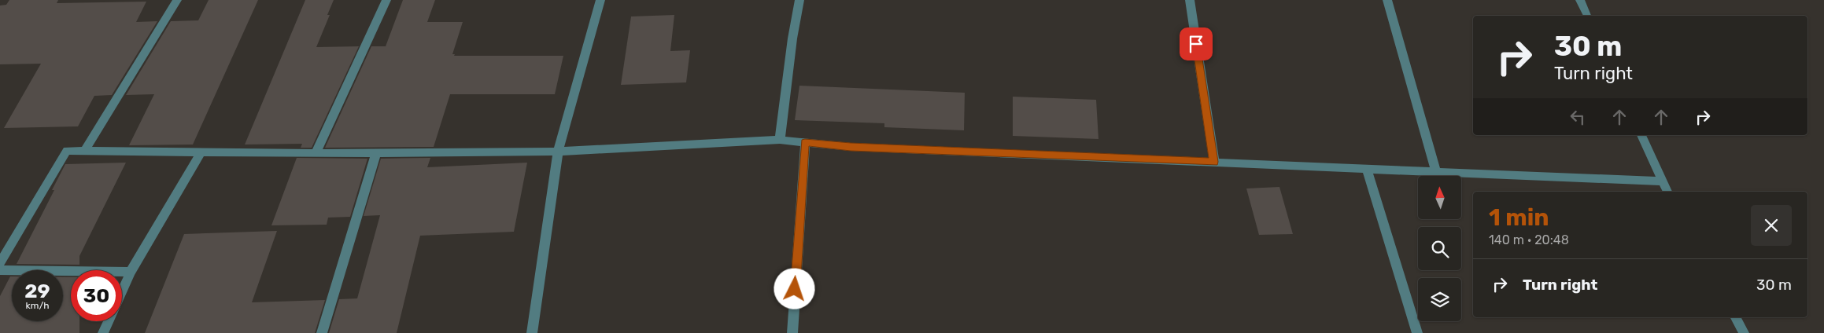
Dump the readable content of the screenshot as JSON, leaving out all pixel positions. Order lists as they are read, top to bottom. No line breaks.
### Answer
{"north":"top","page":{"turn":["30 m","Turn right"],"heading":["1 min","140 m · 20:48"],"list":[{"name":"Turn right","value":"30 m"}],"speed":"29 km/h","limit":"30"}}
